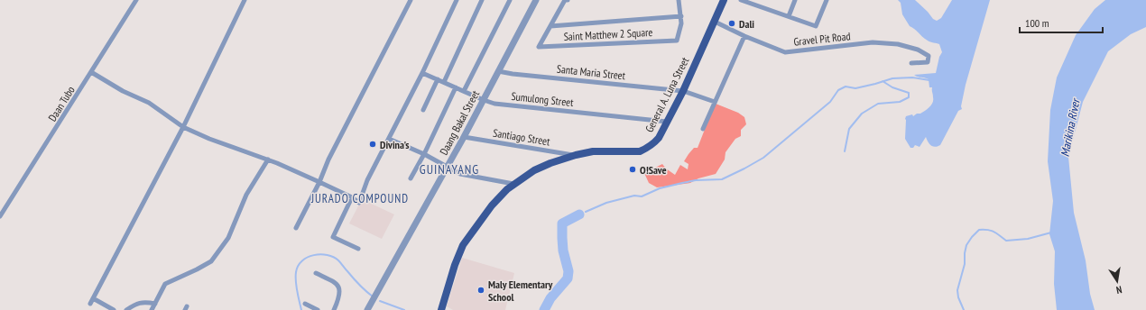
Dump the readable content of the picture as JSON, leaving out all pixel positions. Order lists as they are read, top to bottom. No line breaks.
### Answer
{"streets":{"main road":["General A. Luna Street"],"street":["Saint Matthew 2 Square","Gravel Pit Road","Santa Maria Street","Sumulong Street","Daan Tubo","Daang Bakal Street","Santiago Street"]},"crossings":[["Gravel Pit Road","General A. Luna Street"],["Santa Maria Street","General A. Luna Street"],["Santa Maria Street","Daang Bakal Street"],["General A. Luna Street","Sumulong Street"],["General A. Luna Street","Santiago Street"],["Sumulong Street","Daang Bakal Street"],["Daang Bakal Street","Santiago Street"]],"districts":["GUINAYANG","JURADO COMPOUND"],"water":["Marikina River"],"places":["Dali","Divina's","O!Save","Maly Elementary School"],"scale_bar":"100 m","north":"bottom"}
